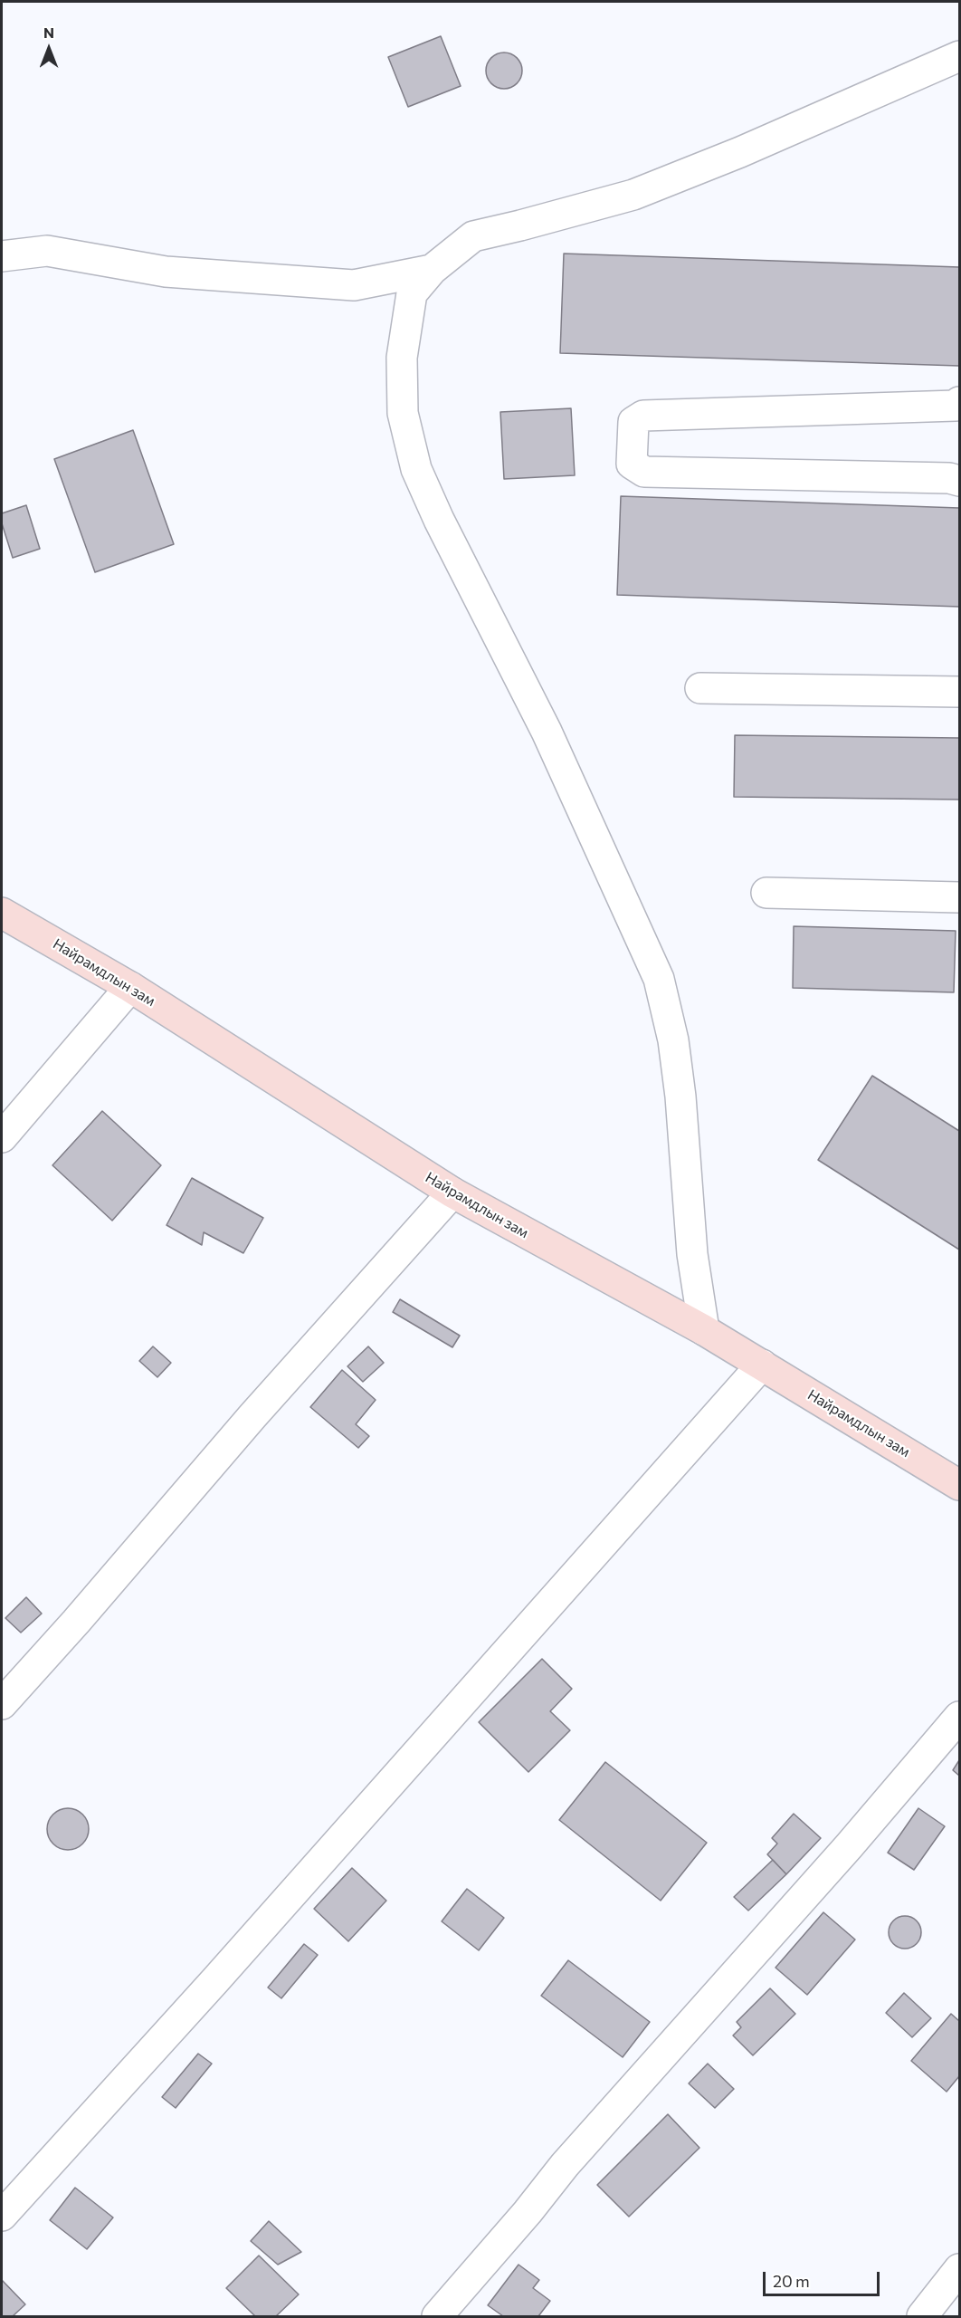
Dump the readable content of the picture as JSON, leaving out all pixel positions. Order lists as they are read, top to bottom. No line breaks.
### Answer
{"streets":{"main road":["Найрамдлын зам"]},"scale_bar":"20 m","north":"top"}
